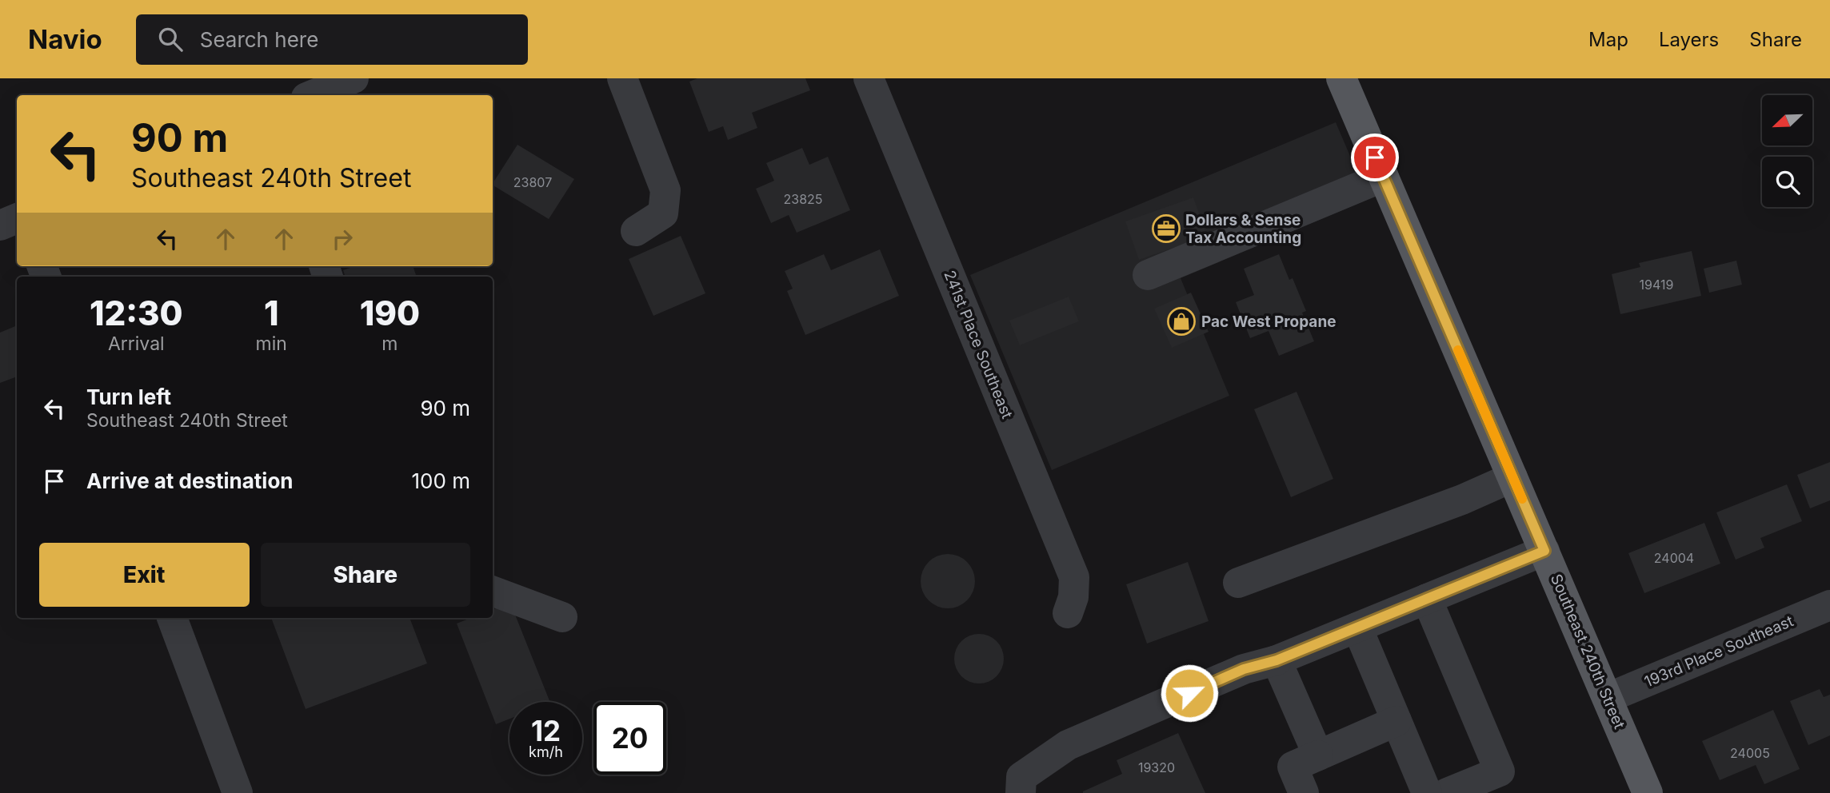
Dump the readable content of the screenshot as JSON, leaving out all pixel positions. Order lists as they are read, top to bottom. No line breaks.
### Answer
{"streets":{"main road":["Southeast 240th Street"],"street":["241st Place Southeast","193rd Place Southeast"]},"crossings":[["Southeast 240th Street","193rd Place Southeast"]],"places":{"office":["Dollars & Sense Tax Accounting"],"shop":["Pac West Propane"]},"house_numbers":["23807","23825","19419","24004","24005","19320"],"north":"bottom left","page":{"header":"Navio","search":"Search here","nav":["Map","Layers","Share"],"turn":["90 m","Southeast 240th Street"],"eta":["12:30","Arrival","1","min","190","m"],"list":[{"name":"Turn left","note":"Southeast 240th Street","value":"90 m"},{"name":"Arrive at destination","value":"100 m"}],"buttons":["Exit","Share"],"speed":"12 km/h","limit":"20"}}
